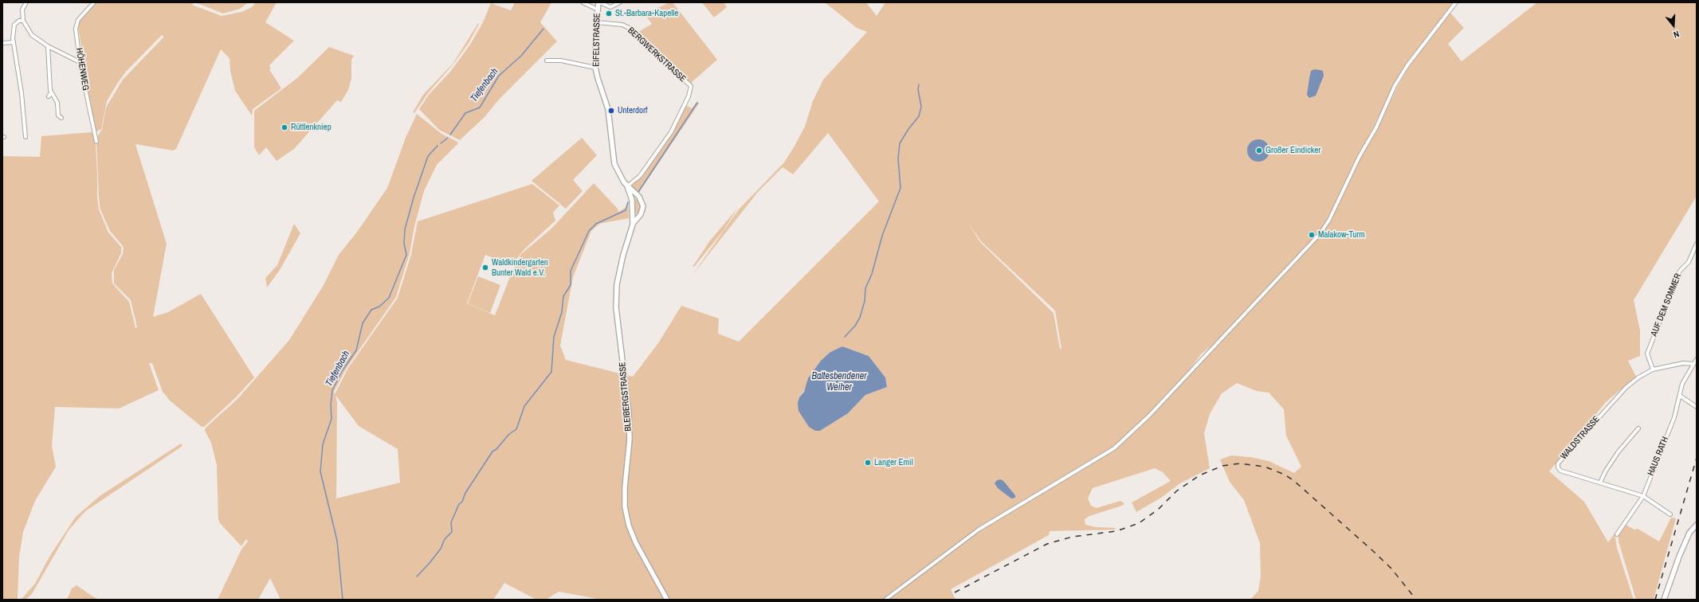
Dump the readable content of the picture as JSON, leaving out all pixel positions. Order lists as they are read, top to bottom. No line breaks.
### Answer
{"streets":{"street":["EIFELSTRASSE","BERGWERKSTRASSE","HÖHENWEG","AUF DEM SOMMER","BLEIBERGSTRASSE","WALDSTRASSE","HAUS RATH"]},"crossings":[["EIFELSTRASSE","BERGWERKSTRASSE"],["EIFELSTRASSE","BLEIBERGSTRASSE"],["BERGWERKSTRASSE","BLEIBERGSTRASSE"],["AUF DEM SOMMER","WALDSTRASSE"],["WALDSTRASSE","HAUS RATH"]],"water":["Tiefenbach","Baltesbendener Weiher"],"places":["St.-Barbara-Kapelle","Unterdorf","Rüttlenkniep","Großer Eindicker","Malakow-Turm","Waldkindergarten Bunter Wald e.V.","Langer Emil"],"north":"bottom"}
